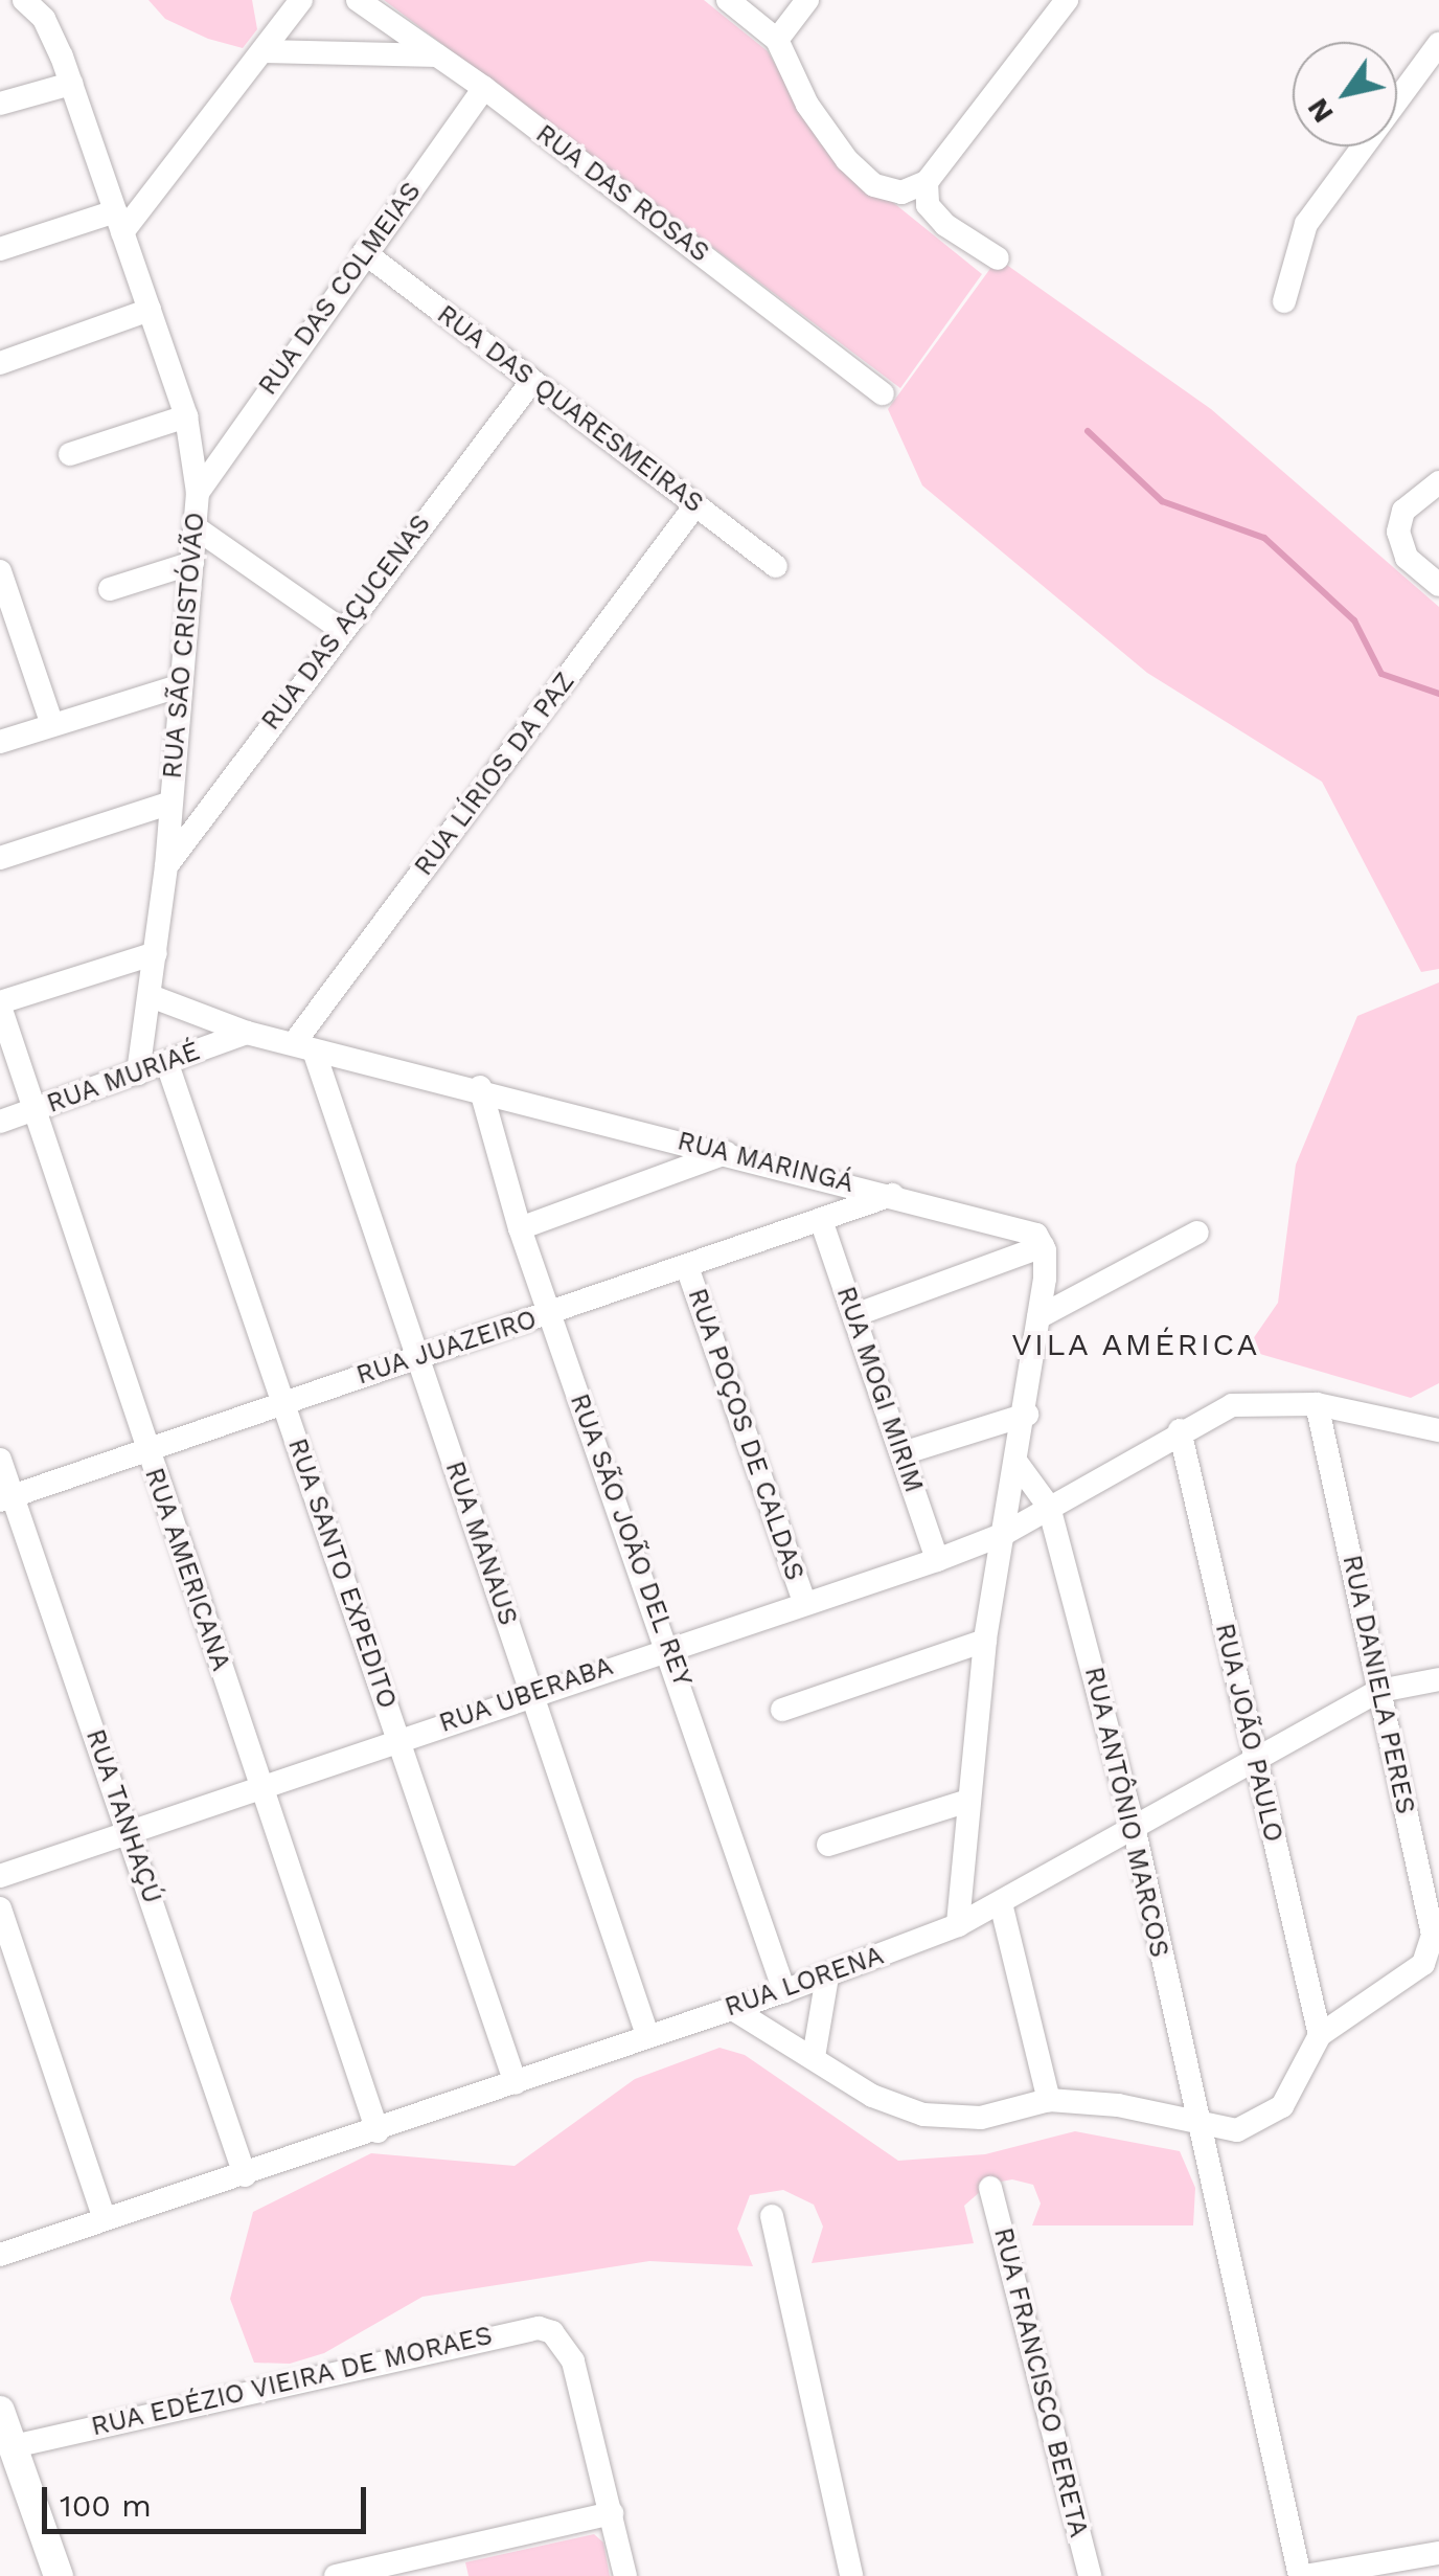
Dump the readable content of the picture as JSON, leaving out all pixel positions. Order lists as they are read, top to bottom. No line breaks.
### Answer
{"streets":{"street":["RUA DAS ROSAS","RUA DAS COLMEIAS","RUA DAS QUARESMEIRAS","RUA DAS AÇUCENAS","RUA SÃO CRISTÓVÃO","RUA LÍRIOS DA PAZ","RUA MURIAÉ","RUA MARINGÁ","RUA JUAZEIRO","RUA MOGI MIRIM","RUA POÇOS DE CALDAS","RUA SÃO JOÃO DEL REY","RUA MANAUS","RUA AMERICANA","RUA SANTO EXPEDITO","RUA DANIELA PERES","RUA UBERABA","RUA JOÃO PAULO","RUA ANTÔNIO MARCOS","RUA TANHAÇÚ","RUA LORENA","RUA EDÉZIO VIEIRA DE MORAES","RUA FRANCISCO BERETA"]},"crossings":[["RUA DAS ROSAS","RUA DAS COLMEIAS"],["RUA DAS COLMEIAS","RUA DAS QUARESMEIRAS"],["RUA DAS COLMEIAS","RUA SÃO CRISTÓVÃO"],["RUA DAS QUARESMEIRAS","RUA DAS AÇUCENAS"],["RUA DAS QUARESMEIRAS","RUA LÍRIOS DA PAZ"],["RUA DAS AÇUCENAS","RUA SÃO CRISTÓVÃO"],["RUA SÃO CRISTÓVÃO","RUA MURIAÉ"],["RUA LÍRIOS DA PAZ","RUA MURIAÉ"],["RUA LÍRIOS DA PAZ","RUA MANAUS"],["RUA MURIAÉ","RUA MARINGÁ"],["RUA MURIAÉ","RUA SÃO JOÃO DEL REY"],["RUA MURIAÉ","RUA MANAUS"],["RUA MURIAÉ","RUA AMERICANA"],["RUA MURIAÉ","RUA SANTO EXPEDITO"],["RUA MARINGÁ","RUA JUAZEIRO"],["RUA MARINGÁ","RUA SÃO JOÃO DEL REY"],["RUA JUAZEIRO","RUA MOGI MIRIM"],["RUA JUAZEIRO","RUA POÇOS DE CALDAS"],["RUA JUAZEIRO","RUA SÃO JOÃO DEL REY"],["RUA JUAZEIRO","RUA MANAUS"],["RUA JUAZEIRO","RUA AMERICANA"],["RUA JUAZEIRO","RUA SANTO EXPEDITO"],["RUA JUAZEIRO","RUA TANHAÇÚ"],["RUA MOGI MIRIM","RUA UBERABA"],["RUA POÇOS DE CALDAS","RUA UBERABA"],["RUA SÃO JOÃO DEL REY","RUA UBERABA"],["RUA SÃO JOÃO DEL REY","RUA LORENA"],["RUA MANAUS","RUA UBERABA"],["RUA MANAUS","RUA LORENA"],["RUA AMERICANA","RUA UBERABA"],["RUA AMERICANA","RUA LORENA"],["RUA SANTO EXPEDITO","RUA UBERABA"],["RUA SANTO EXPEDITO","RUA LORENA"],["RUA DANIELA PERES","RUA UBERABA"],["RUA DANIELA PERES","RUA JOÃO PAULO"],["RUA DANIELA PERES","RUA LORENA"],["RUA UBERABA","RUA JOÃO PAULO"],["RUA UBERABA","RUA ANTÔNIO MARCOS"],["RUA UBERABA","RUA TANHAÇÚ"],["RUA JOÃO PAULO","RUA LORENA"],["RUA ANTÔNIO MARCOS","RUA LORENA"],["RUA TANHAÇÚ","RUA LORENA"]],"districts":["VILA AMÉRICA"],"scale_bar":"100 m","north":"bottom left"}
